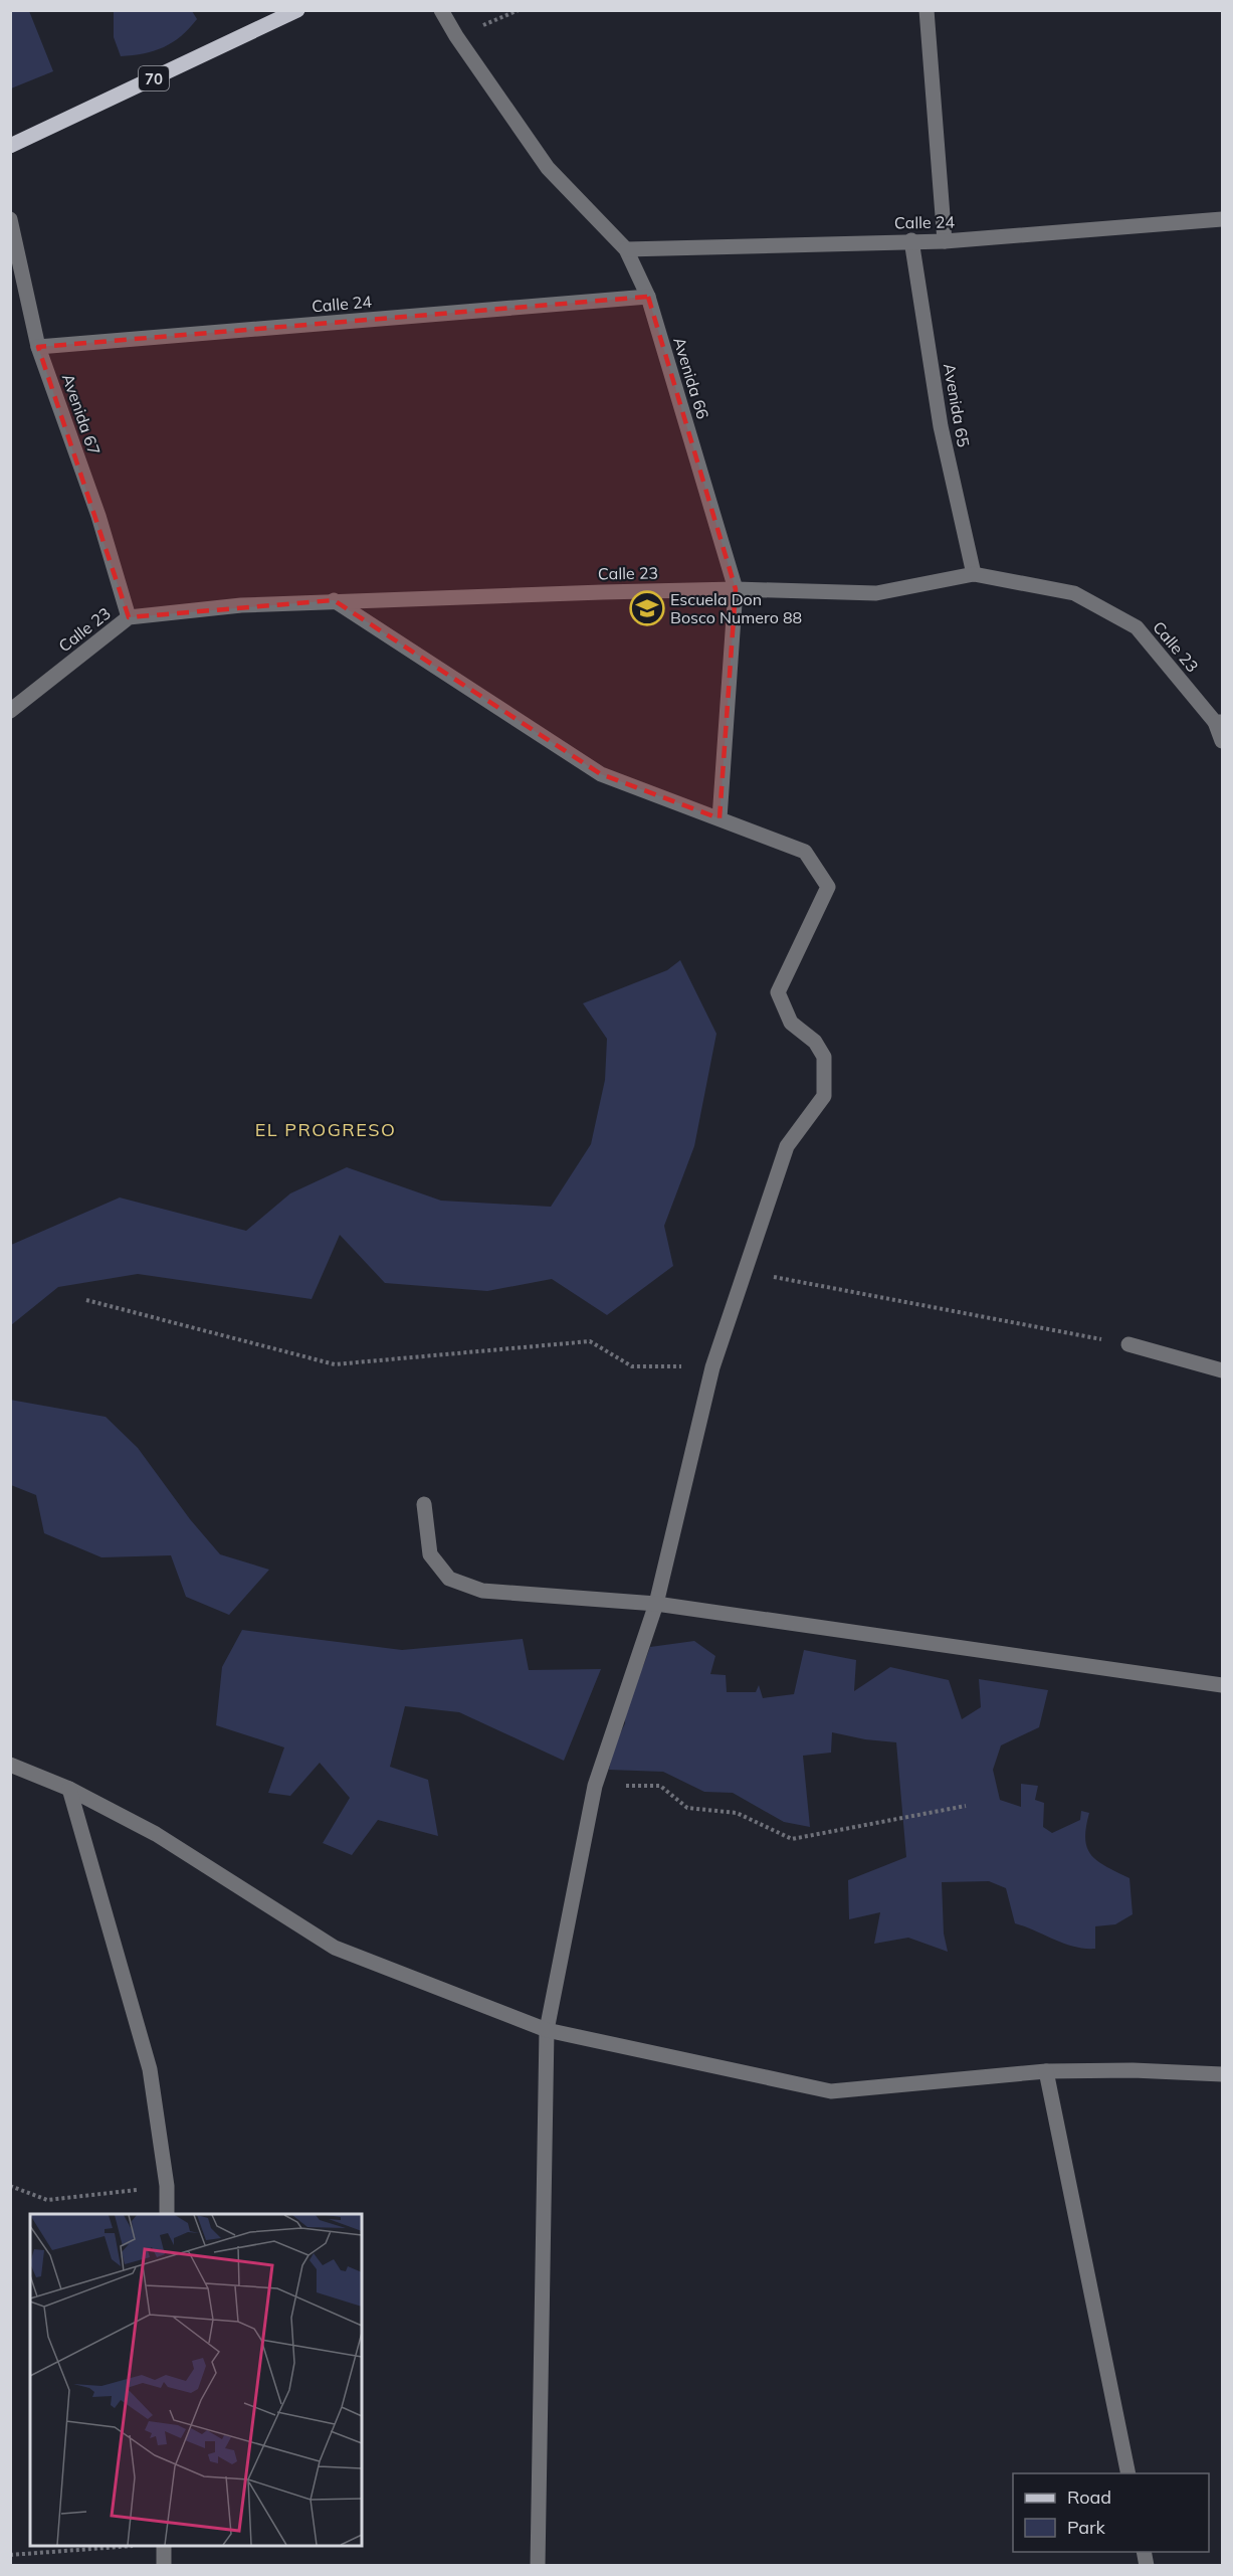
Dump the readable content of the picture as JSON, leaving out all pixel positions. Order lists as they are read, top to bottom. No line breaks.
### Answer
{"streets":{"main road":["70"],"street":["Calle 24","Avenida 66","Avenida 65","Avenida 67","Calle 23"]},"crossings":[["Calle 24","Avenida 66"],["Calle 24","Avenida 65"],["Calle 24","Avenida 67"],["Avenida 66","Calle 23"],["Avenida 65","Calle 23"],["Avenida 67","Calle 23"]],"districts":["EL PROGRESO"],"places":{"school or university":["Escuela Don Bosco Numero 88"]},"legend":["Road","Park"]}
